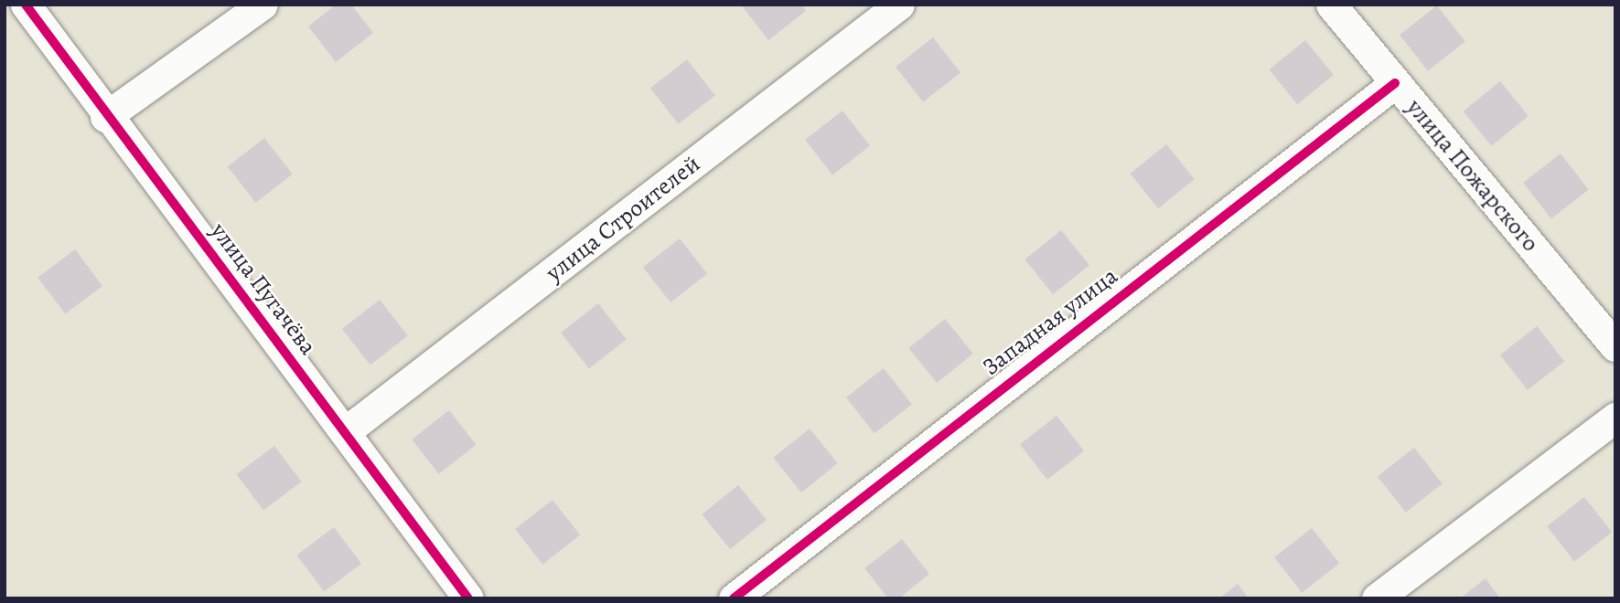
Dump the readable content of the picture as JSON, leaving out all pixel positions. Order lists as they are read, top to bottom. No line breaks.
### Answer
{"streets":{"street":["улица Пожарского","улица Строителей","улица Пугачёва","Западная улица"]},"crossings":[["улица Пожарского","Западная улица"],["улица Строителей","улица Пугачёва"]]}
